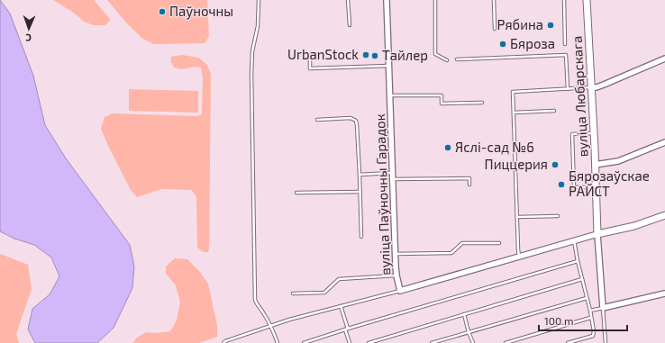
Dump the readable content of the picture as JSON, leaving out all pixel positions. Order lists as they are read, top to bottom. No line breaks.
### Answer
{"streets":{"street":["вуліца Любарскага","вуліца Паўночны Гарадок"]},"crossings":[["вуліца Любарскага","вуліца Паўночны Гарадок"]],"places":["Паўночны","Рябина","Бяроза","UrbanStock","Тайлер","Яслі-сад №6","Пиццерия","Бярозаўскае РАЙСТ"],"scale_bar":"100 m","north":"bottom"}
